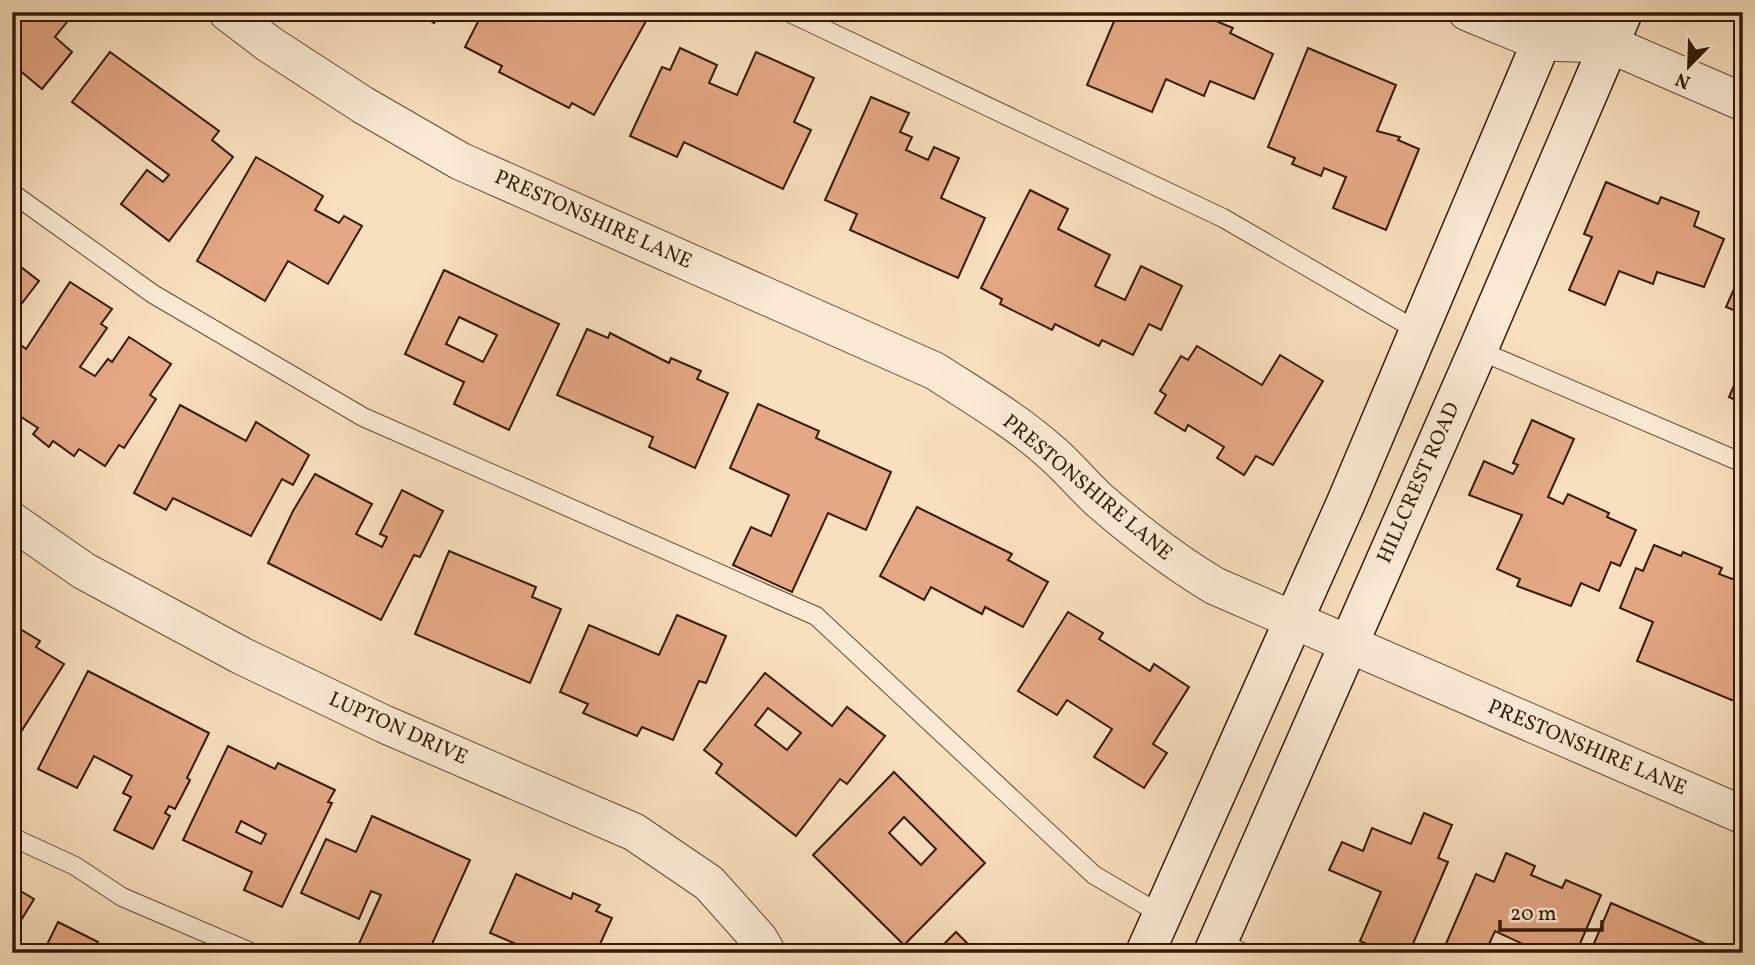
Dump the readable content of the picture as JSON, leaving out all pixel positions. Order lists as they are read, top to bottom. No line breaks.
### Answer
{"streets":{"main road":["HILLCREST ROAD"],"street":["PRESTONSHIRE LANE","LUPTON DRIVE"]},"crossings":[["PRESTONSHIRE LANE","HILLCREST ROAD"]],"scale_bar":"20 m","north":"bottom left"}
